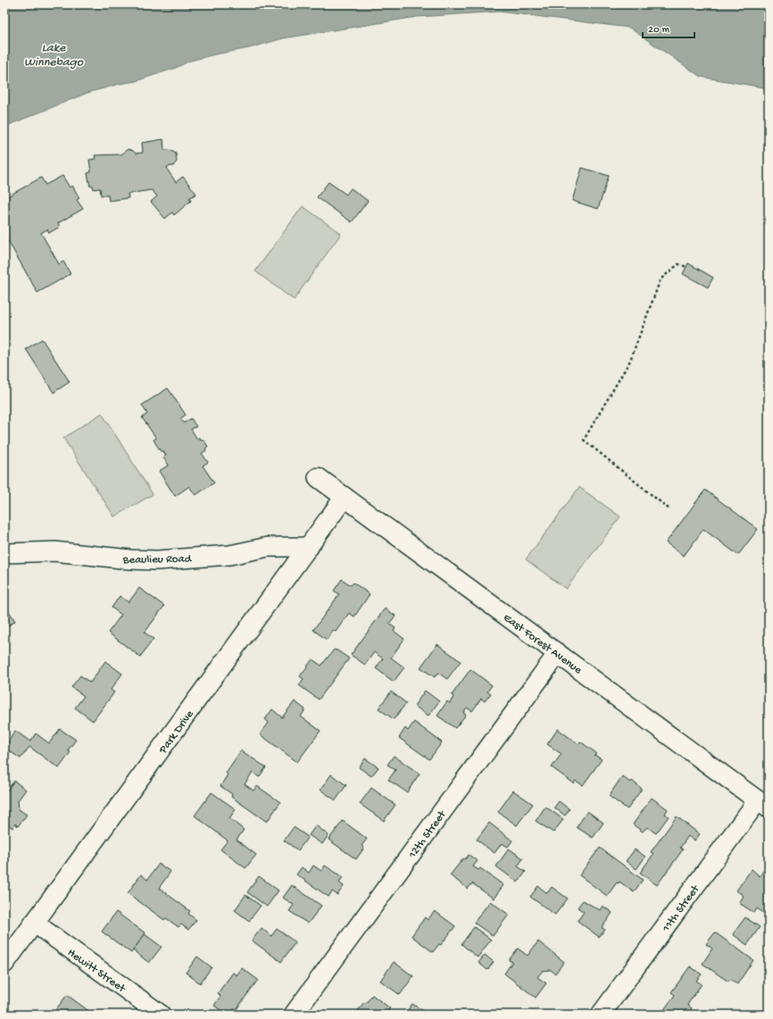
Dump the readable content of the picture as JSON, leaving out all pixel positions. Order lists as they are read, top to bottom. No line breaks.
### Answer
{"streets":{"street":["Beaulieu Road","East Forest Avenue","Park Drive","12th Street","11th Street","Hewitt Street"]},"crossings":[["Beaulieu Road","Park Drive"],["East Forest Avenue","Park Drive"],["East Forest Avenue","12th Street"],["East Forest Avenue","11th Street"],["Park Drive","Hewitt Street"]],"water":["Lake Winnebago"],"scale_bar":"20 m"}
